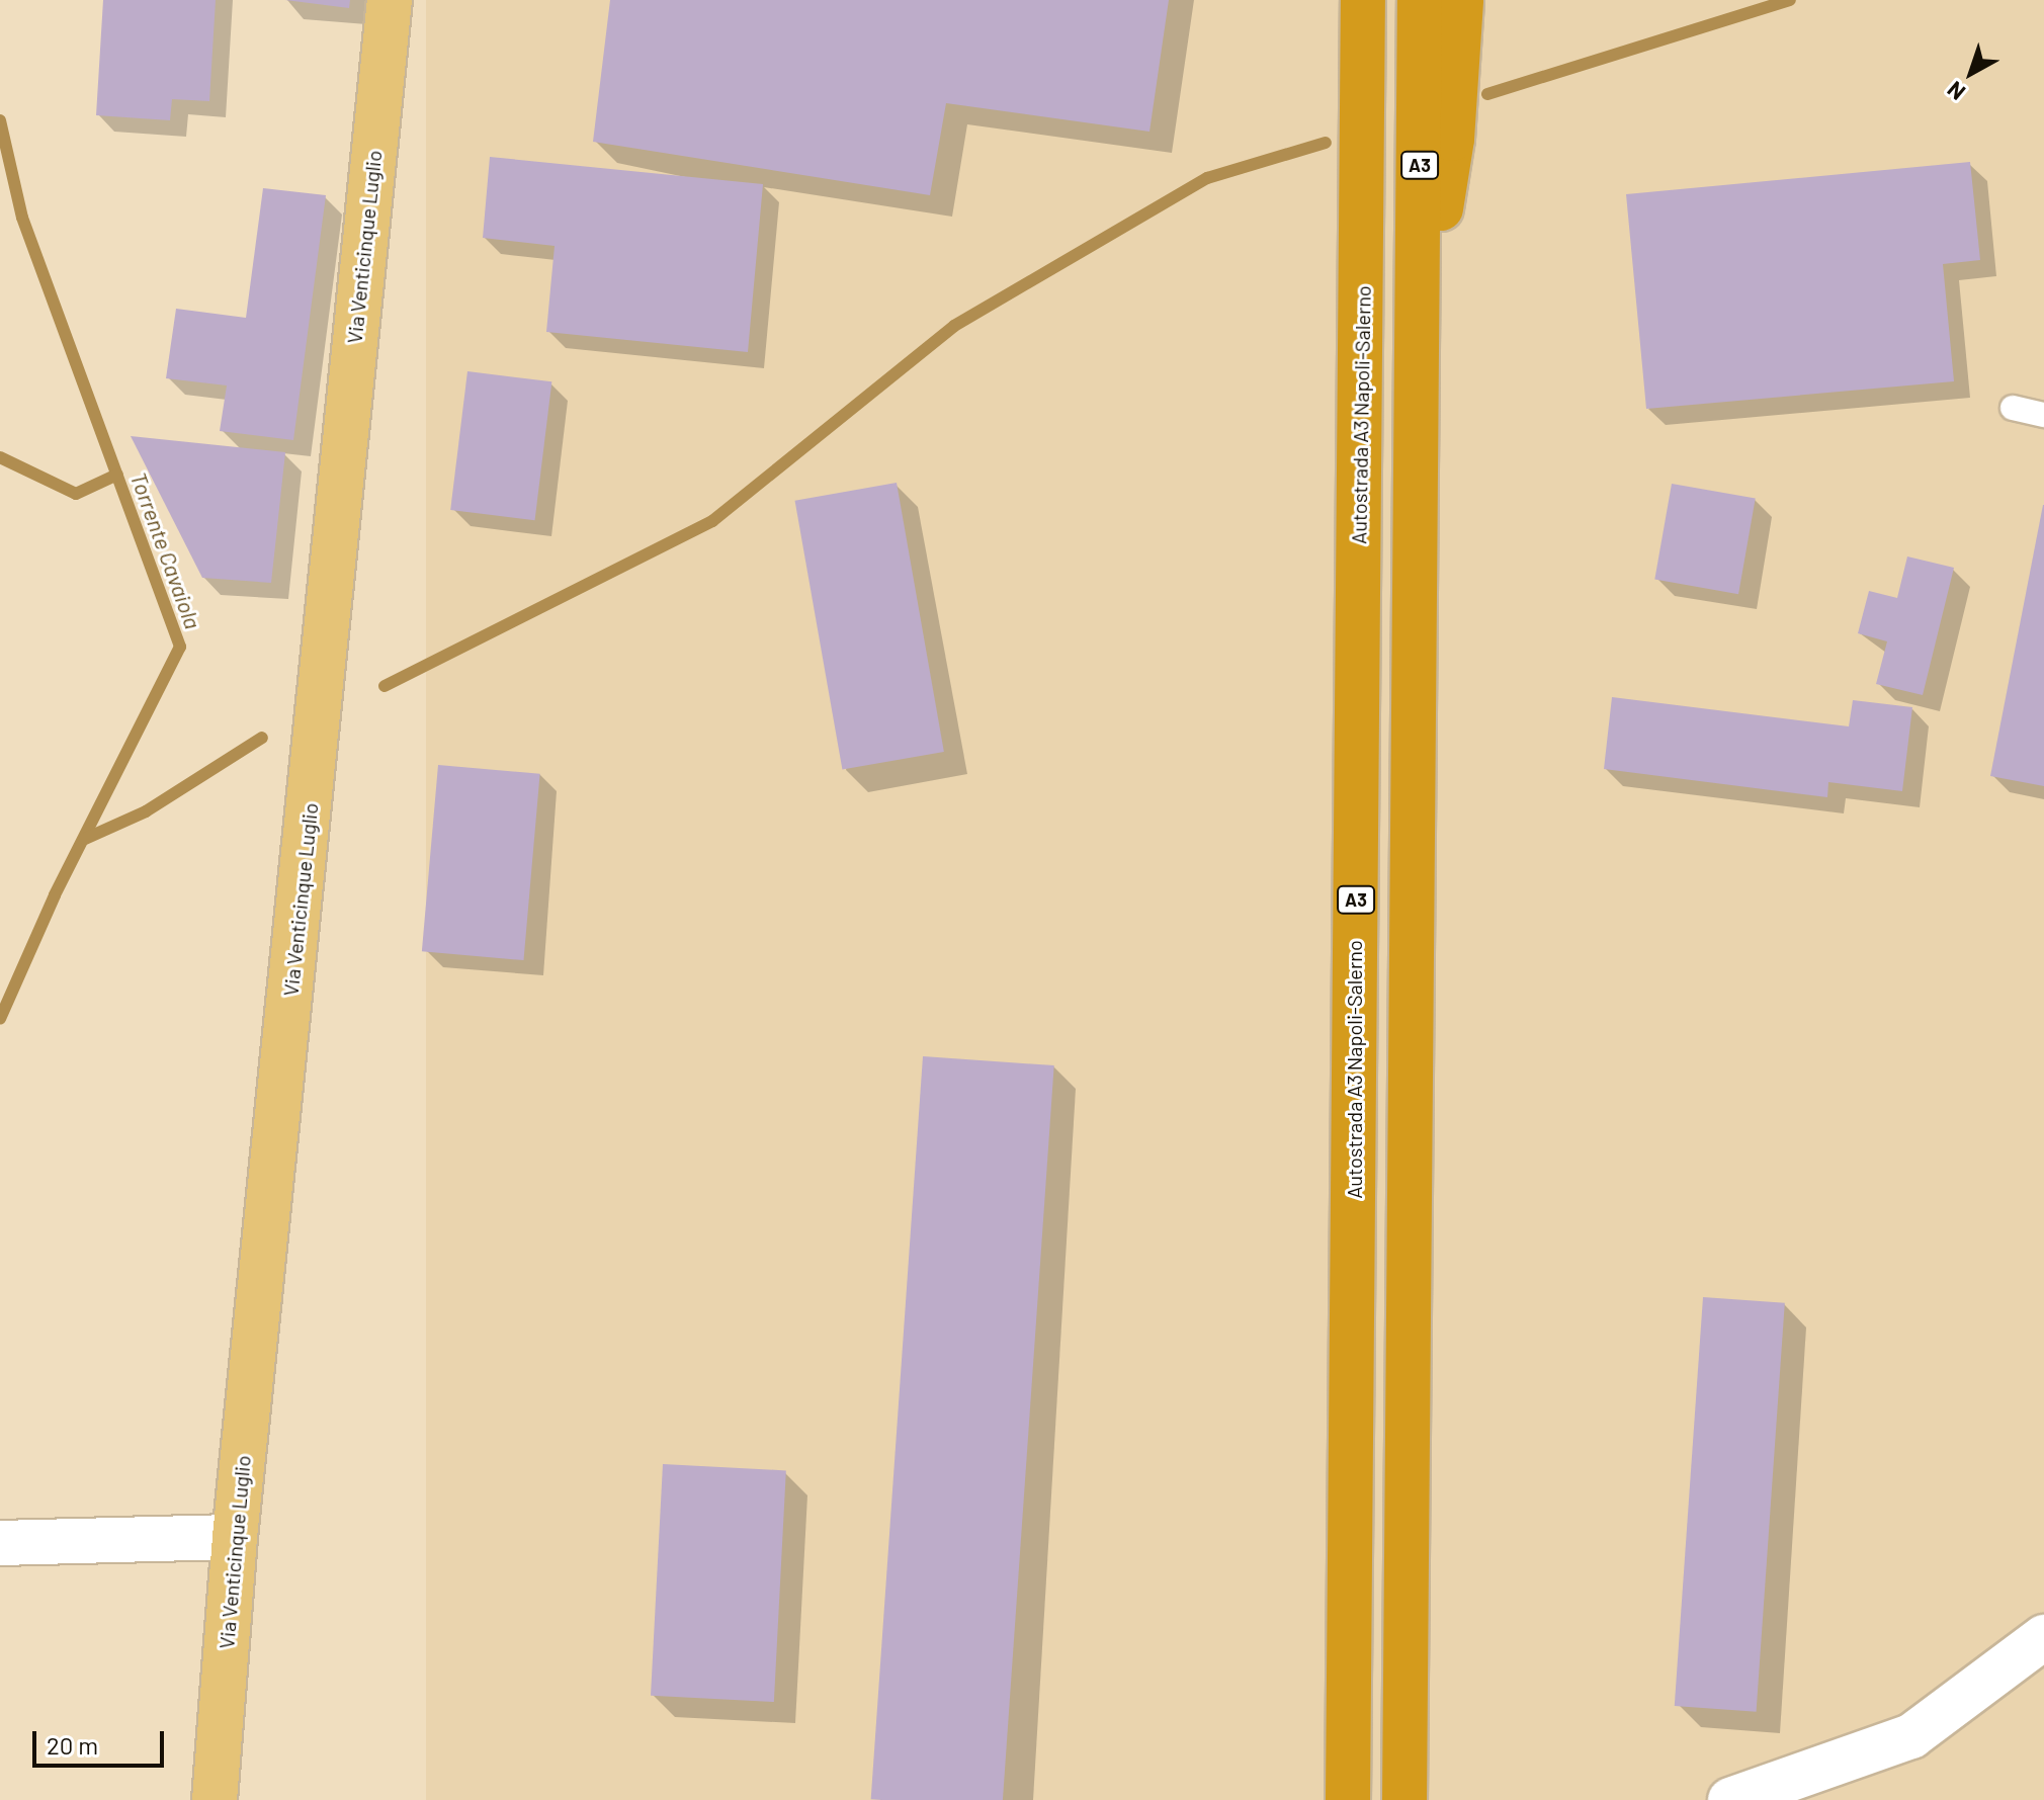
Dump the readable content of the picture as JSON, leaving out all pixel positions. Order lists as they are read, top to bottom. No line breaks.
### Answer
{"streets":{"highway":["A3","Autostrada A3 Napoli-Salerno"],"main road":["Via Venticinque Luglio"]},"water":["Torrente Cavaiola"],"scale_bar":"20 m","north":"bottom left"}
